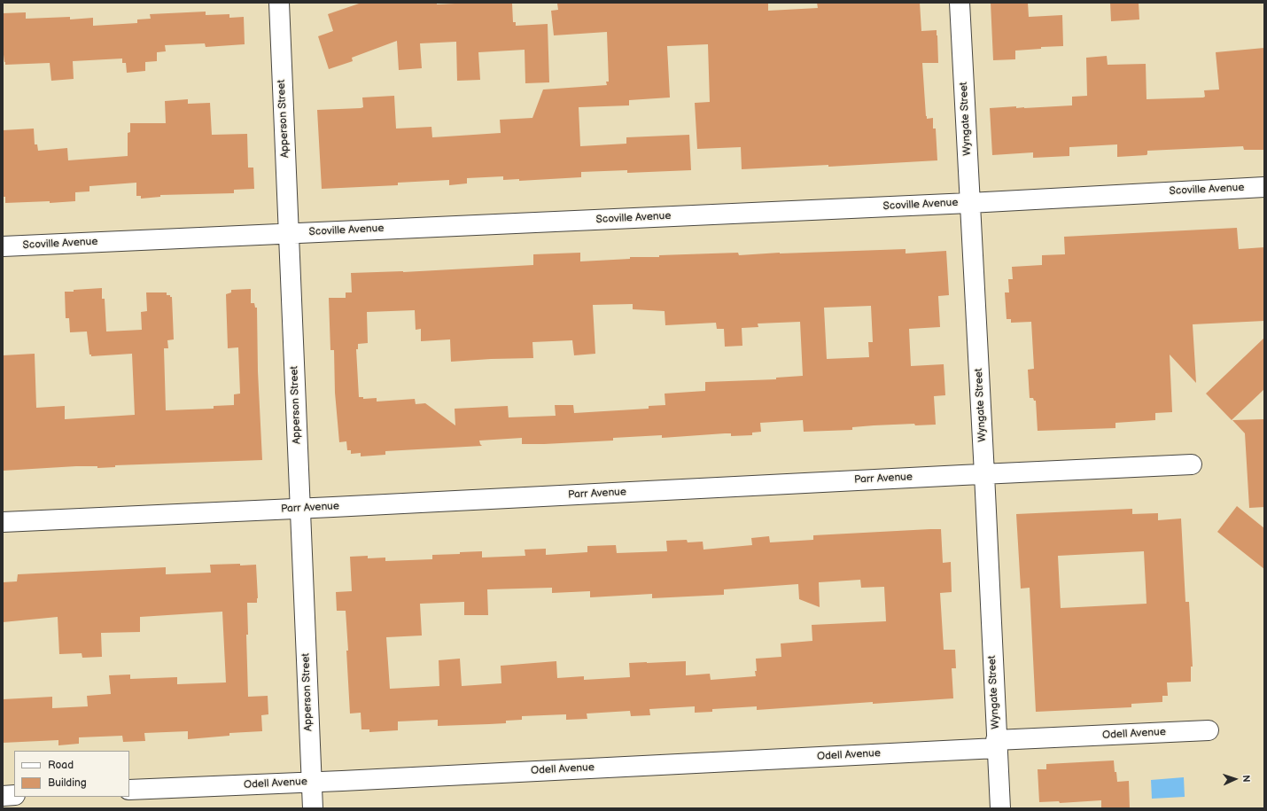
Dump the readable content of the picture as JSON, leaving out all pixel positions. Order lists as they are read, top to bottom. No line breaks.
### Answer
{"streets":{"street":["Apperson Street","Wyngate Street","Scoville Avenue","Parr Avenue","Odell Avenue"]},"crossings":[["Apperson Street","Scoville Avenue"],["Apperson Street","Parr Avenue"],["Apperson Street","Odell Avenue"],["Wyngate Street","Scoville Avenue"],["Wyngate Street","Parr Avenue"],["Wyngate Street","Odell Avenue"]],"legend":["Road","Building"],"north":"right"}
